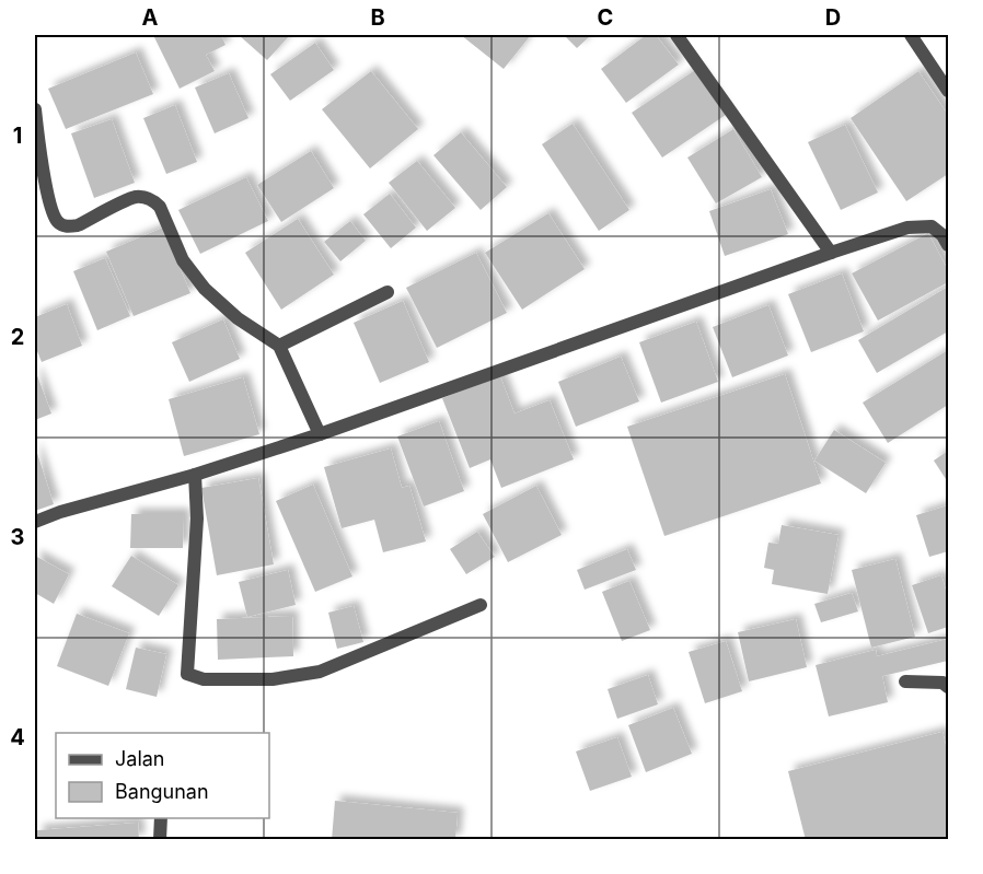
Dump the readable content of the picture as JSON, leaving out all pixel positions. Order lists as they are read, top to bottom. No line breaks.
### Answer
{"legend":["Jalan","Bangunan"],"grid":{"columns":["A","B","C","D"],"rows":["1","2","3","4"]}}
